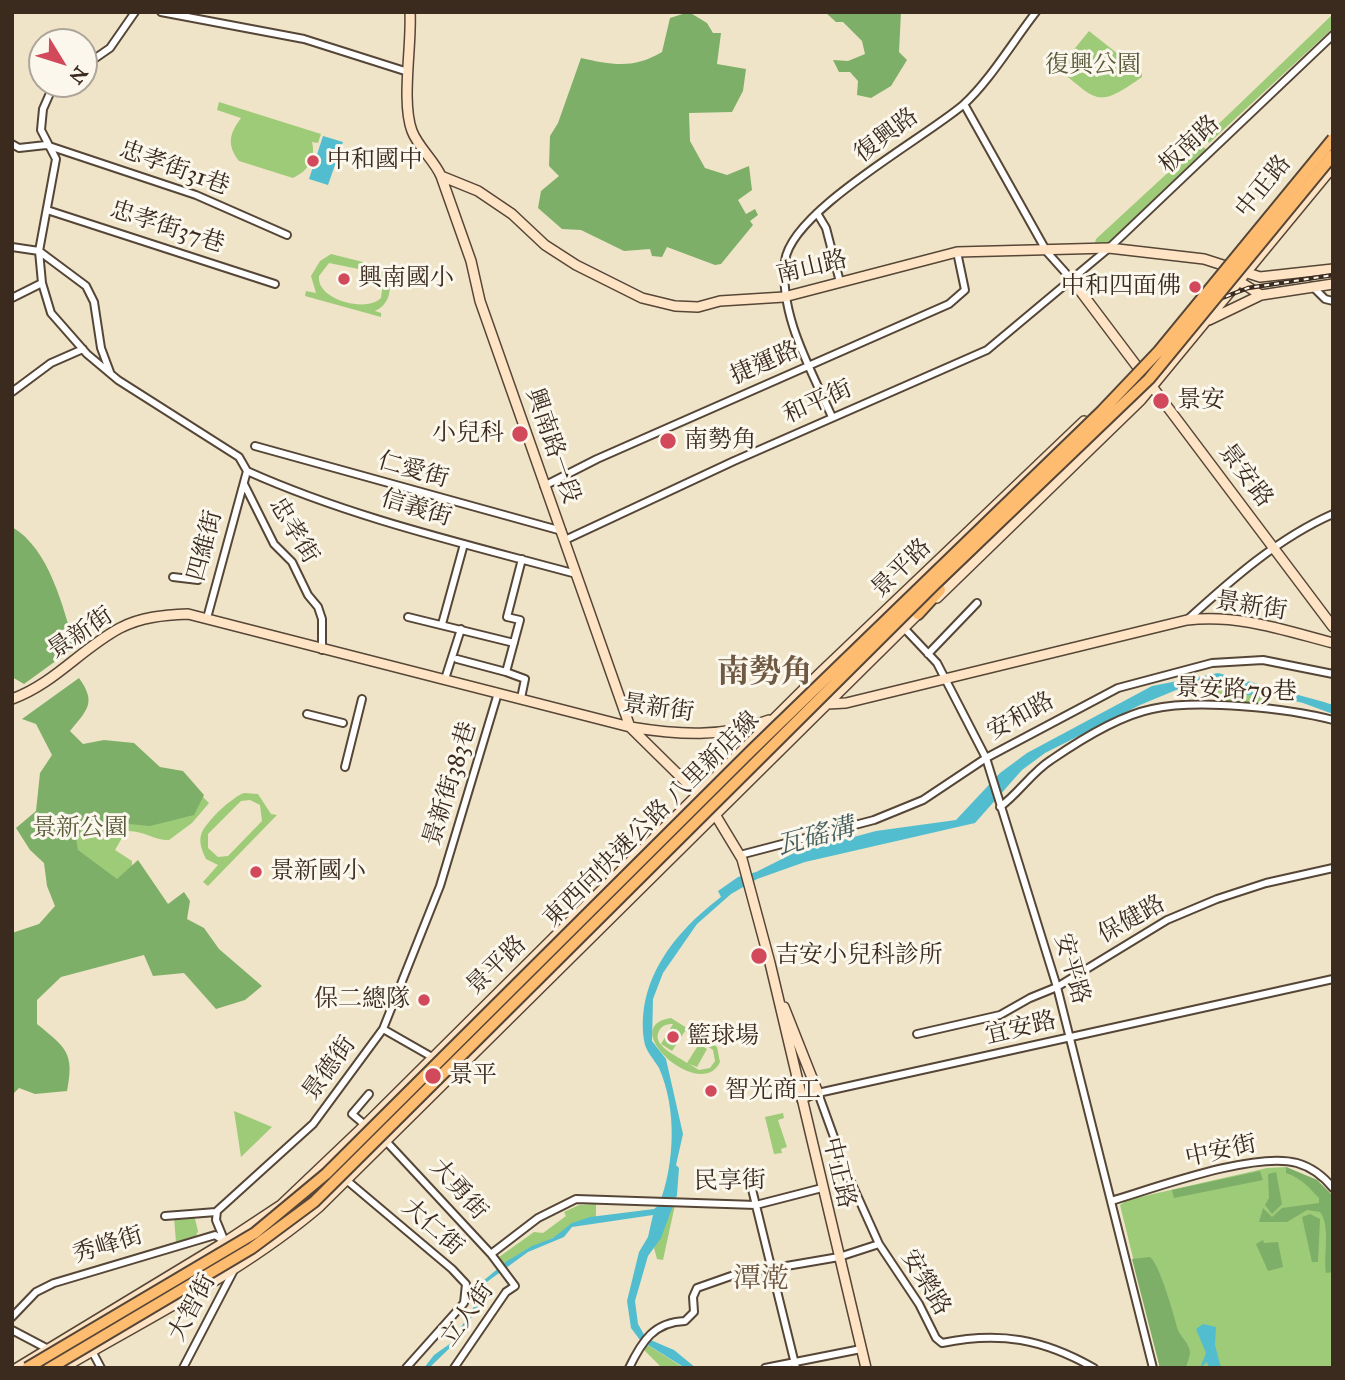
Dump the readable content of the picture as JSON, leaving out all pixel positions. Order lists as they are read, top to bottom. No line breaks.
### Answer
{"streets":{"highway":["東西向快速公路 八里新店線"],"main road":["中正路","南山路","興南路一段","景安路","景平路","景新街"],"street":["復興路","板南路","忠孝街31巷","忠孝街37巷","捷運路","和平街","仁愛街","信義街","忠孝街","四維街","景安路79巷","安和路","景新街383巷","保健路","安平路","宜安路","景德街","中安街","民享街","大勇街","大仁街","秀峰街","安樂路","大智街","立人街"]},"crossings":[["復興路","南山路"],["復興路","景安路"],["板南路","南山路"],["板南路","和平街"],["板南路","景安路"],["中正路","南山路"],["中正路","景平路"],["中正路","安和路"],["中正路","宜安路"],["中正路","民享街"],["南山路","捷運路"],["南山路","興南路一段"],["南山路","景安路"],["南山路","景平路"],["捷運路","興南路一段"],["和平街","興南路一段"],["和平街","仁愛街"],["和平街","景安路"],["興南路一段","仁愛街"],["興南路一段","信義街"],["興南路一段","景新街"],["景安路","景平路"],["景安路","東西向快速公路 八里新店線"],["信義街","忠孝街"],["忠孝街","四維街"],["忠孝街","景新街"],["四維街","景新街"],["景平路","景新街"],["景平路","東西向快速公路 八里新店線"],["景平路","安平路"],["景平路","大勇街"],["景平路","大仁街"],["景平路","秀峰街"],["景平路","大智街"],["景新街","景新街383巷"],["景新街","安平路"],["景安路79巷","安平路"],["安和路","安平路"],["景新街383巷","景德街"],["保健路","安平路"],["安平路","宜安路"],["安平路","中安街"],["宜安路","安樂路"],["民享街","大勇街"],["大勇街","立人街"]],"districts":["南勢角","潭漧"],"water":["瓦磘溝"],"parks":["復興公園","景新公園"],"places":["中和國中","興南國小","中和四面佛","景安","小兒科","南勢角","景新國小","吉安小兒科診所","保二總隊","籃球場","景平","智光商工"],"north":"bottom right"}
